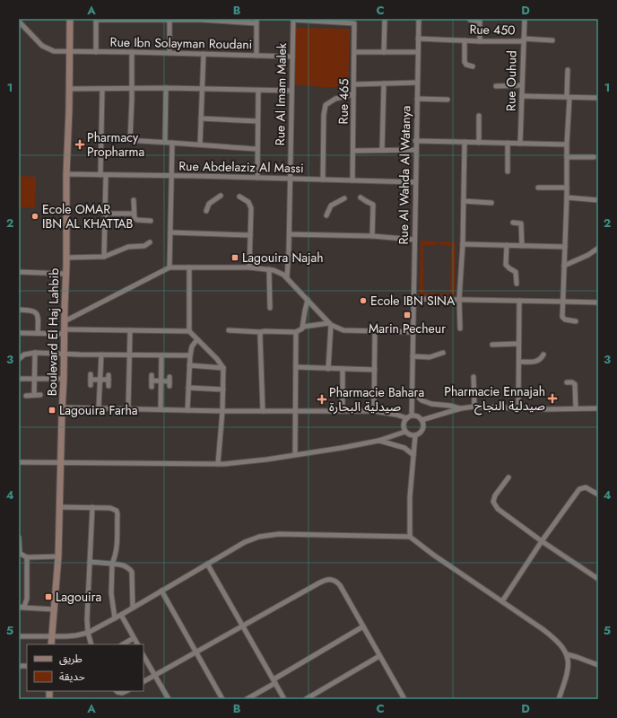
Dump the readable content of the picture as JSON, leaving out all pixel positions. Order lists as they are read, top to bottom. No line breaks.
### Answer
{"streets":{"street":["Rue 450","Rue Ibn Solayman Roudani","Rue Ouhud","Rue Al Imam Malek","Rue 465","Rue Abdelaziz Al Massi","Rue Al Wahda Al Watanya","Boulevard El Haj Lahbib"]},"crossings":[["Rue 450","Rue Ouhud"],["Rue 450","Rue Al Wahda Al Watanya"],["Rue Ibn Solayman Roudani","Rue Al Imam Malek"],["Rue Ibn Solayman Roudani","Boulevard El Haj Lahbib"],["Rue Al Imam Malek","Rue Abdelaziz Al Massi"],["Rue 465","Rue Abdelaziz Al Massi"],["Rue Abdelaziz Al Massi","Rue Al Wahda Al Watanya"],["Rue Abdelaziz Al Massi","Boulevard El Haj Lahbib"]],"places":{"health":["Pharmacy Propharma","Pharmacie Ennajah صيدلية النجاح","Pharmacie Bahara صيدلية البحارة"],"other":["Ecole OMAR IBN AL KHATTAB","Ecole IBN SINA"],"transit":["Lagouira Najah","Marin Pecheur","Lagouira Farha","Lagouira"]},"legend":["طريق","حديقة"],"grid":{"columns":["A","B","C","D"],"rows":["1","2","3","4","5"]}}
